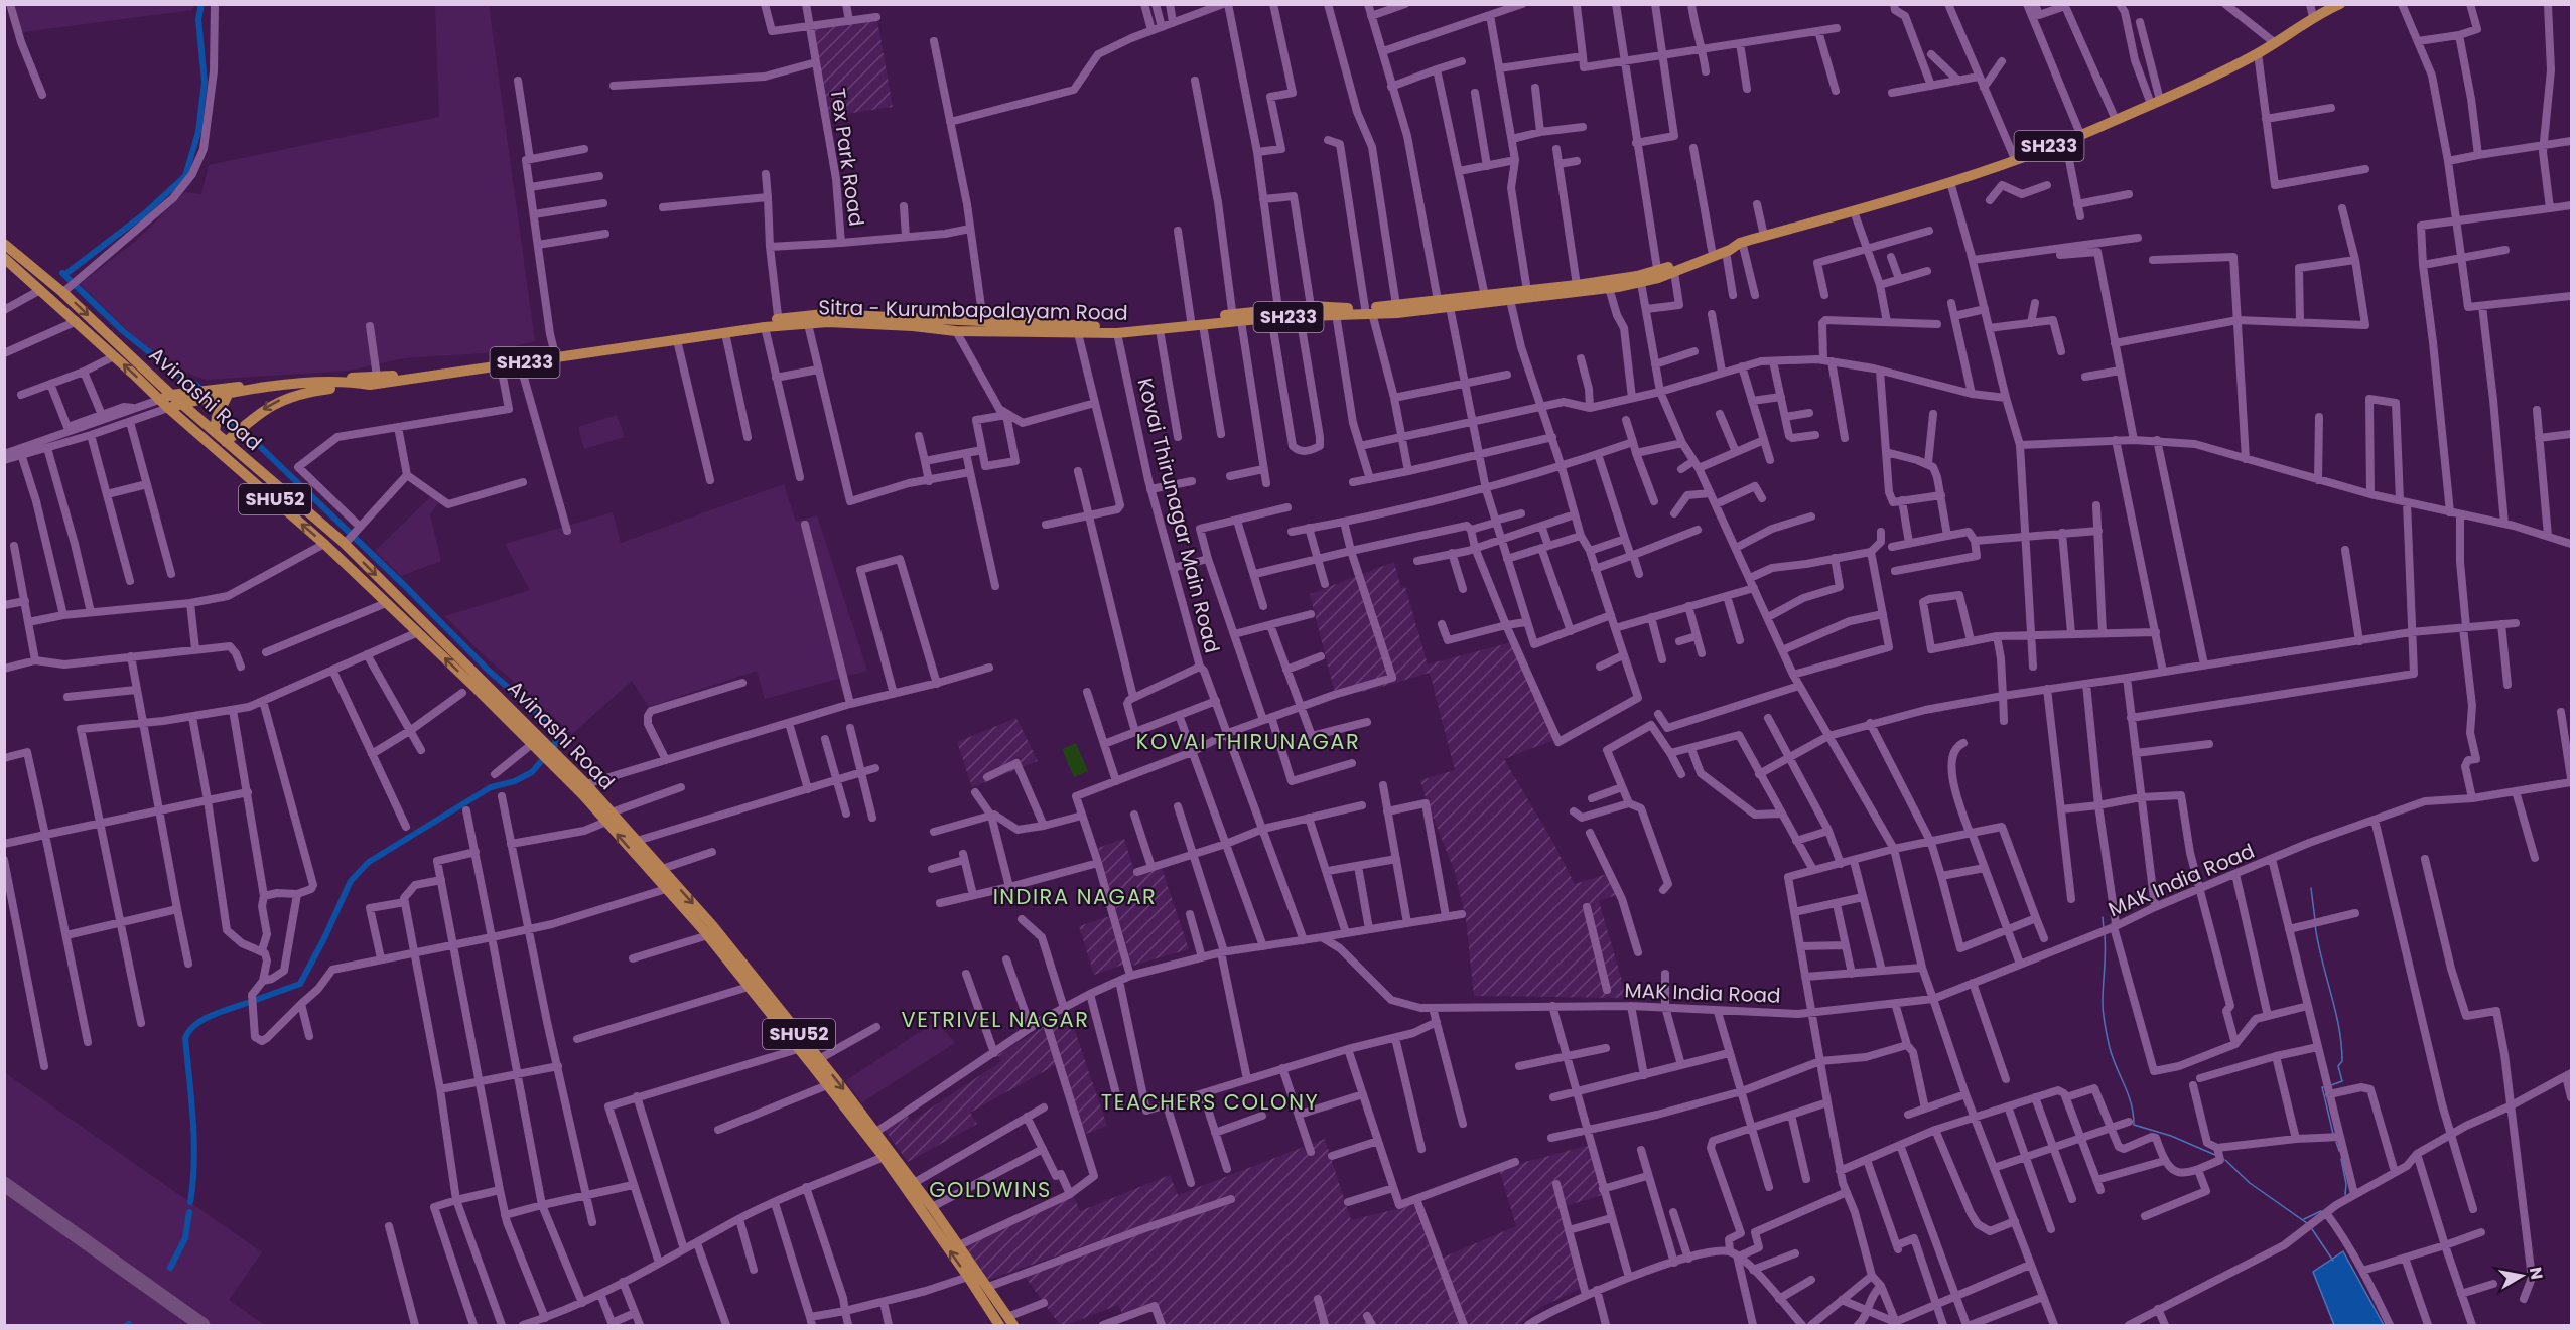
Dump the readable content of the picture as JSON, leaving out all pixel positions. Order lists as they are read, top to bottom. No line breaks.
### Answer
{"streets":{"main road":["SH233","Sitra - Kurumbapalayam Road","Avinashi Road","SHU52"],"street":["Tex Park Road","Kovai Thirunagar Main Road","MAK India Road"]},"crossings":[["Sitra - Kurumbapalayam Road","Avinashi Road"],["Sitra - Kurumbapalayam Road","Kovai Thirunagar Main Road"]],"districts":["KOVAI THIRUNAGAR","INDIRA NAGAR","VETRIVEL NAGAR","TEACHERS COLONY","GOLDWINS"],"north":"right"}
